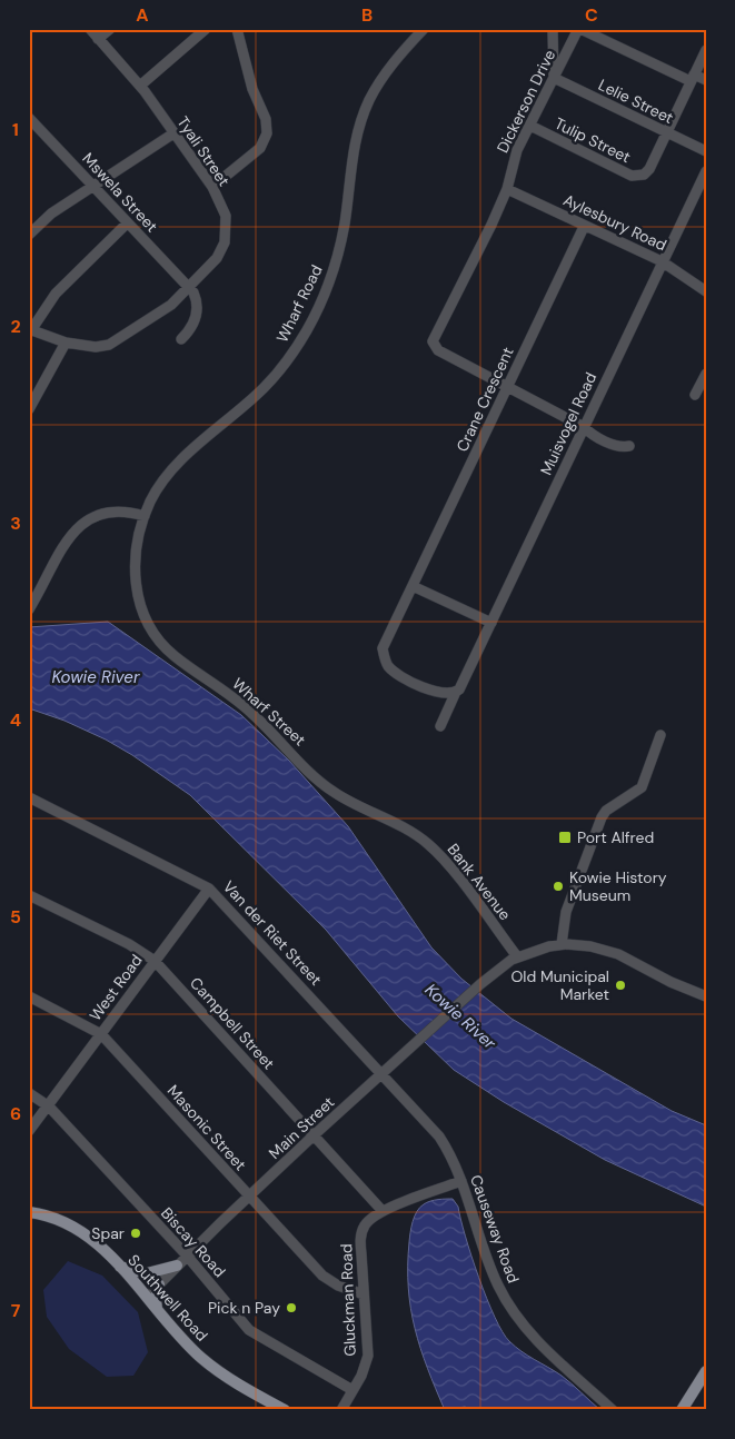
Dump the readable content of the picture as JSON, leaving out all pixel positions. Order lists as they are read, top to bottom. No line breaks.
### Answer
{"streets":{"main road":["Southwell Road"],"street":["Dickerson Drive","Lelie Street","Tulip Street","Tyali Street","Mswela Street","Aylesbury Road","Wharf Road","Crane Crescent","Muisvogel Road","Wharf Street","Bank Avenue","Van der Riet Street","West Road","Campbell Street","Masonic Street","Main Street","Causeway Road","Biscay Road","Gluckman Road"]},"crossings":[["Dickerson Drive","Lelie Street"],["Dickerson Drive","Tulip Street"],["Dickerson Drive","Aylesbury Road"],["Dickerson Drive","Crane Crescent"],["Lelie Street","Tulip Street"],["Tyali Street","Mswela Street"],["Aylesbury Road","Crane Crescent"],["Aylesbury Road","Muisvogel Road"],["Wharf Road","Wharf Street"],["Crane Crescent","Muisvogel Road"],["Wharf Street","Bank Avenue"],["Bank Avenue","Main Street"],["Van der Riet Street","West Road"],["Van der Riet Street","Main Street"],["Van der Riet Street","Causeway Road"],["West Road","Campbell Street"],["West Road","Masonic Street"],["West Road","Biscay Road"],["Campbell Street","Main Street"],["Campbell Street","Gluckman Road"],["Masonic Street","Main Street"],["Masonic Street","Gluckman Road"],["Main Street","Causeway Road"],["Main Street","Biscay Road"],["Main Street","Southwell Road"],["Causeway Road","Gluckman Road"],["Biscay Road","Gluckman Road"]],"water":["Kowie River"],"places":{"transit":["Port Alfred"],"other":["Kowie History Museum","Old Municipal Market","Spar","Pick n Pay"]},"grid":{"columns":["A","B","C"],"rows":["1","2","3","4","5","6","7"]}}
